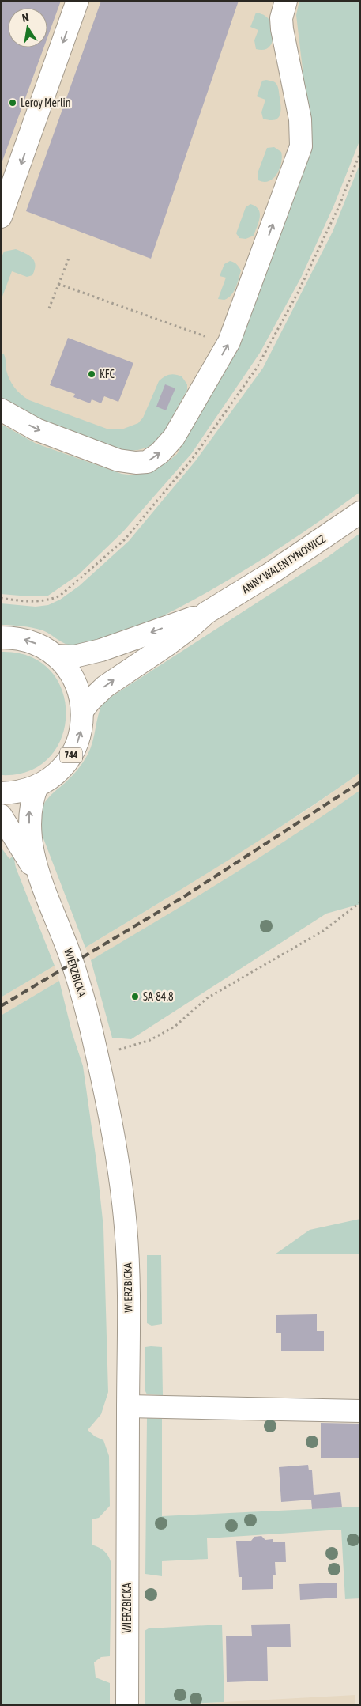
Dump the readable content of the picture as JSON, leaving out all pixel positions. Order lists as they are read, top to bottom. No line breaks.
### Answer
{"streets":{"main road":["ANNY WALENTYNOWICZ","744","WIERZBICKA"]},"crossings":[["ANNY WALENTYNOWICZ","744"],["744","WIERZBICKA"]],"places":["Leroy Merlin","KFC","SA-84.8"],"north":"top"}
